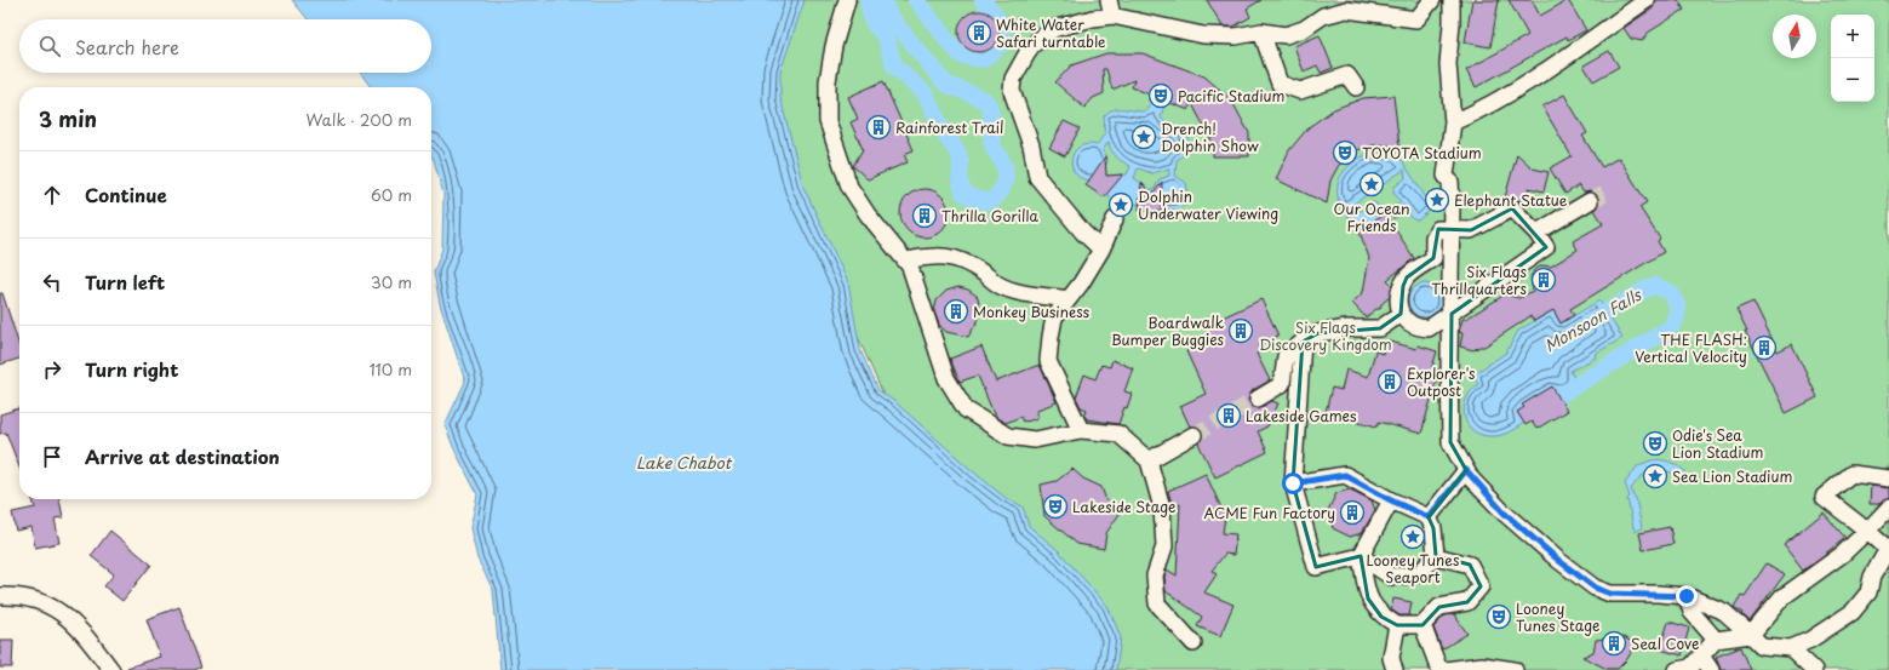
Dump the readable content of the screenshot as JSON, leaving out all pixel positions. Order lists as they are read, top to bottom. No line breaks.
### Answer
{"water":["Monsoon Falls","Lake Chabot"],"parks":["Six Flags Discovery Kingdom"],"places":{"building":["White Water Safari turntable","Rainforest Trail","Thrilla Gorilla","Six Flags Thrillquarters","Monkey Business","Boardwalk Bumper Buggies","THE FLASH: Vertical Velocity","Explorer's Outpost","Lakeside Games","ACME Fun Factory","Seal Cove"],"theatre":["Pacific Stadium","TOYOTA Stadium","Odie's Sea Lion Stadium","Lakeside Stage","Looney Tunes Stage"],"place":["Drench! Dolphin Show","Our Ocean Friends","Elephant Statue","Dolphin Underwater Viewing","Sea Lion Stadium","Looney Tunes Seaport"]},"north":"top","page":{"map_buttons":["+","−"],"search":"Search here","heading":["3 min","Walk · 200 m"],"list":[["Continue","60 m"],["Turn left","30 m"],["Turn right","110 m"],"Arrive at destination"]}}
